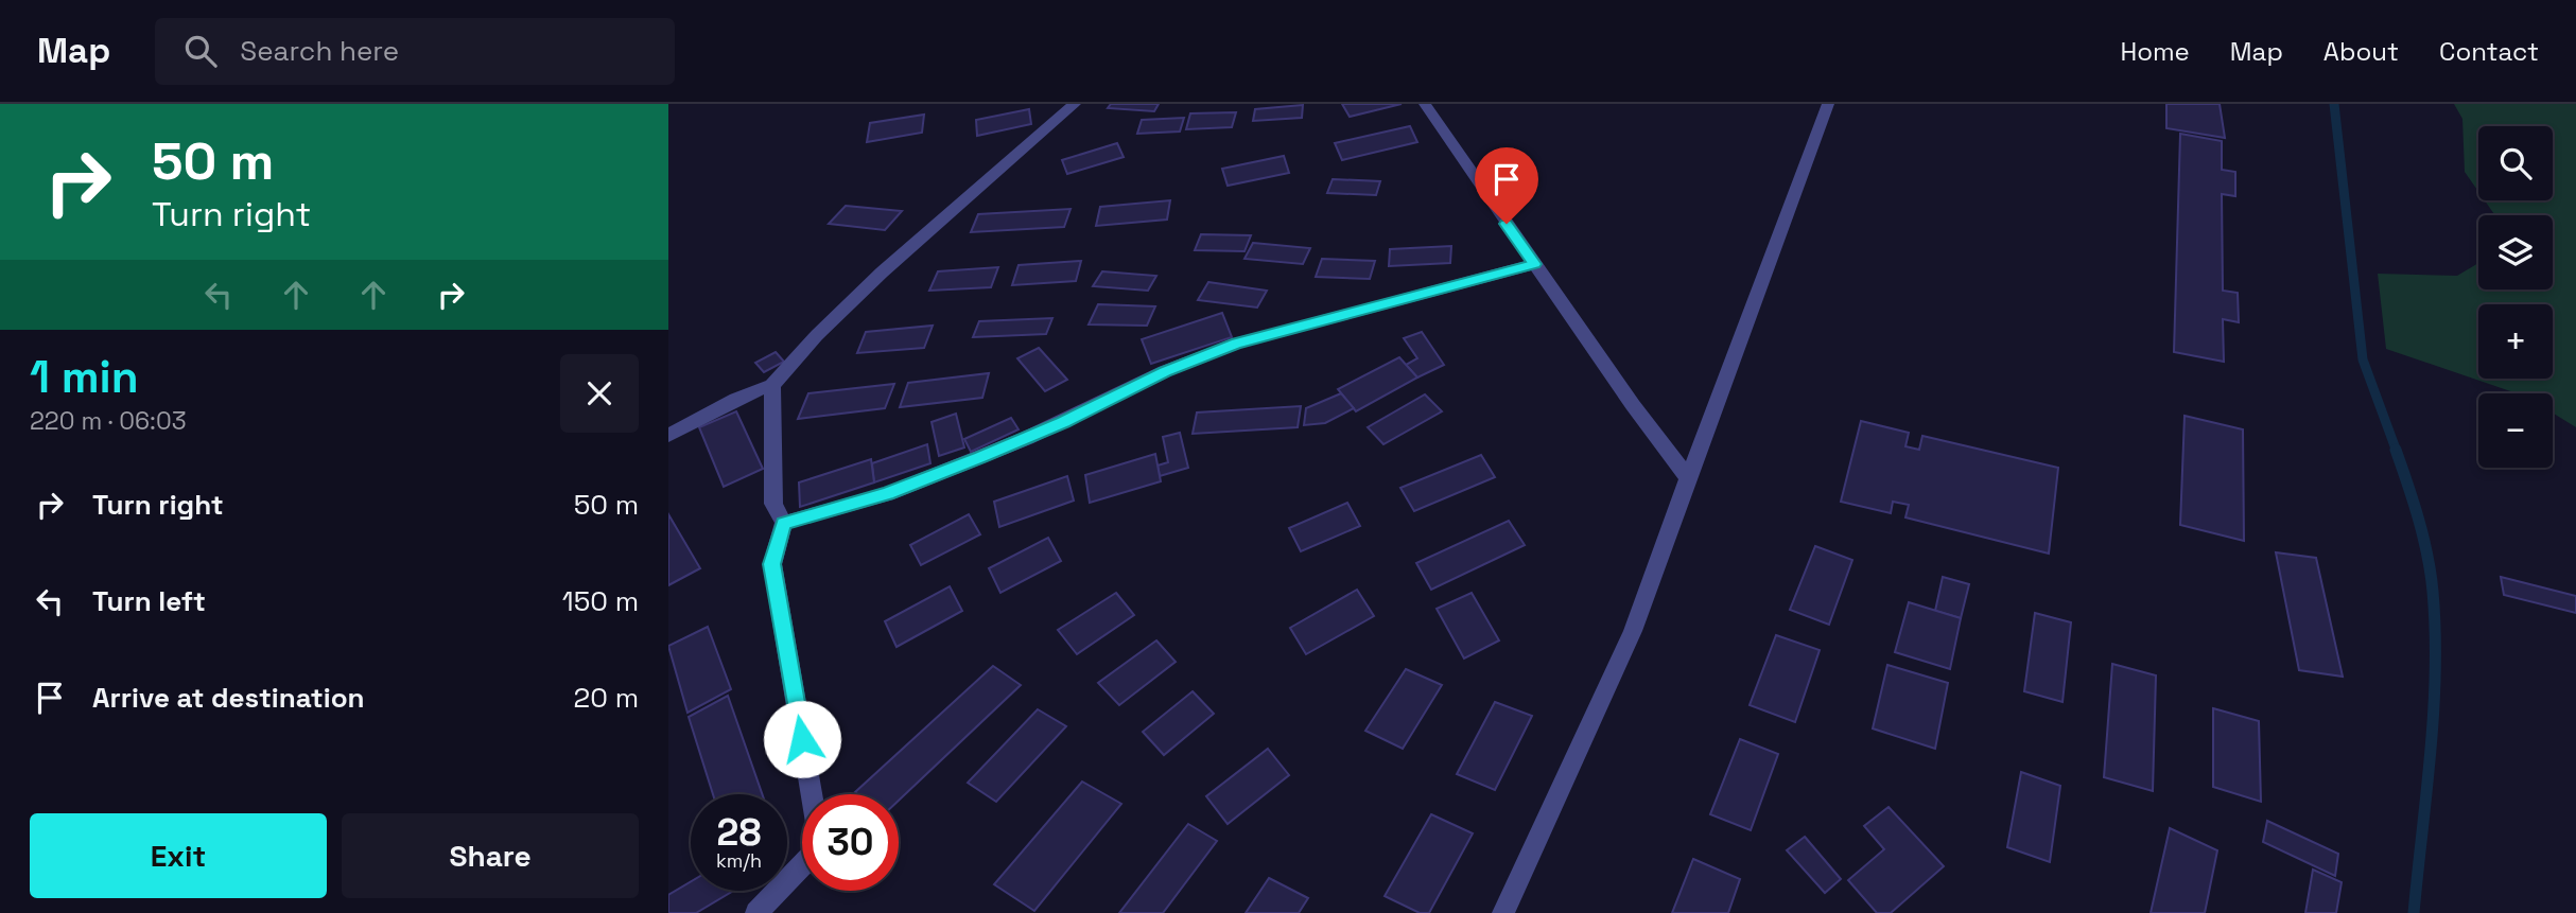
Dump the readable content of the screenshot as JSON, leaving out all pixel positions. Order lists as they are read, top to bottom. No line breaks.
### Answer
{"page":{"header":"Map","search":"Search here","nav":["Home","Map","About","Contact"],"turn":["50 m","Turn right"],"map_buttons":["+","−"],"heading":["1 min","220 m · 06:03"],"list":[{"name":"Turn right","value":"50 m"},{"name":"Turn left","value":"150 m"},{"name":"Arrive at destination","value":"20 m"}],"speed":"28 km/h","limit":"30","buttons":["Exit","Share"]}}
